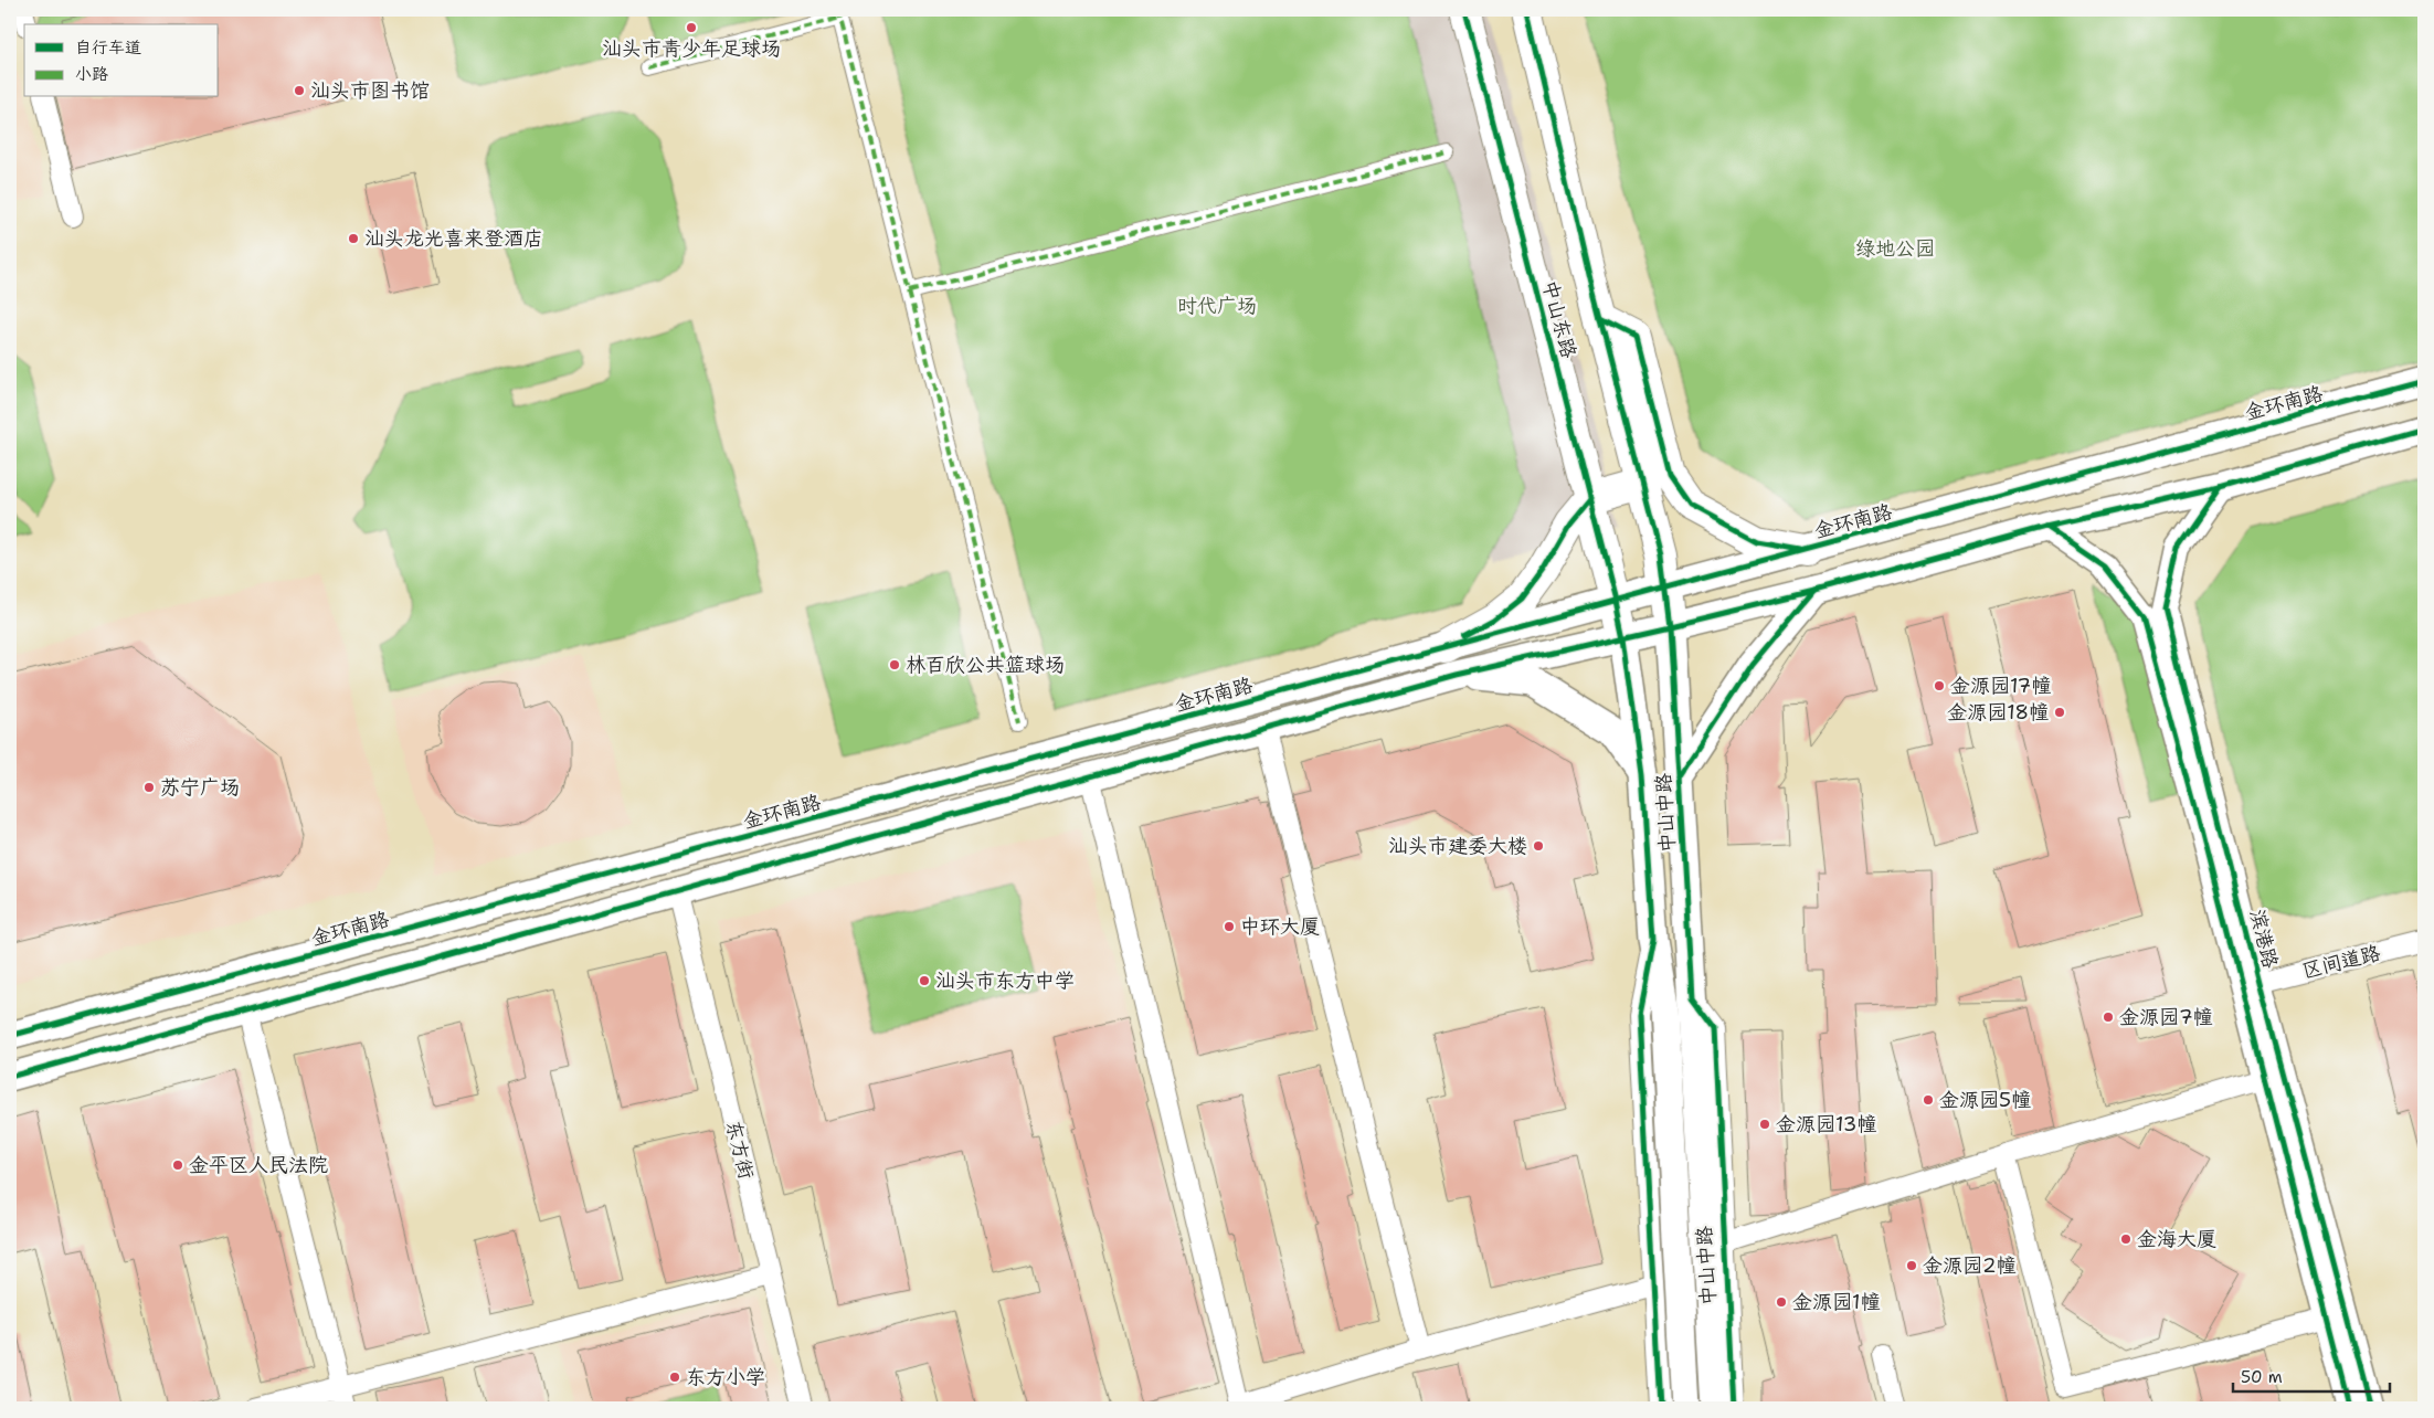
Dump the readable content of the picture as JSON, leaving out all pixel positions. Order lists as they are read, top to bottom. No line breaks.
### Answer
{"streets":{"main road":["中山东路","金环南路","中山中路"],"street":["滨港路","区间道路","东方街"]},"crossings":[["中山东路","金环南路"],["中山东路","中山中路"],["滨港路","区间道路"]],"parks":["绿地公园","时代广场"],"places":["汕头市青少年足球场","汕头市图书馆","汕头龙光喜来登酒店","林百欣公共篮球场","金源园17幢","金源园18幢","苏宁广场","汕头市建委大楼","中环大厦","汕头市东方中学","金源园7幢","金源园5幢","金源园13幢","金平区人民法院","金海大厦","金源园2幢","金源园1幢","东方小学"],"legend":["自行车道","小路"],"scale_bar":"50 m"}
